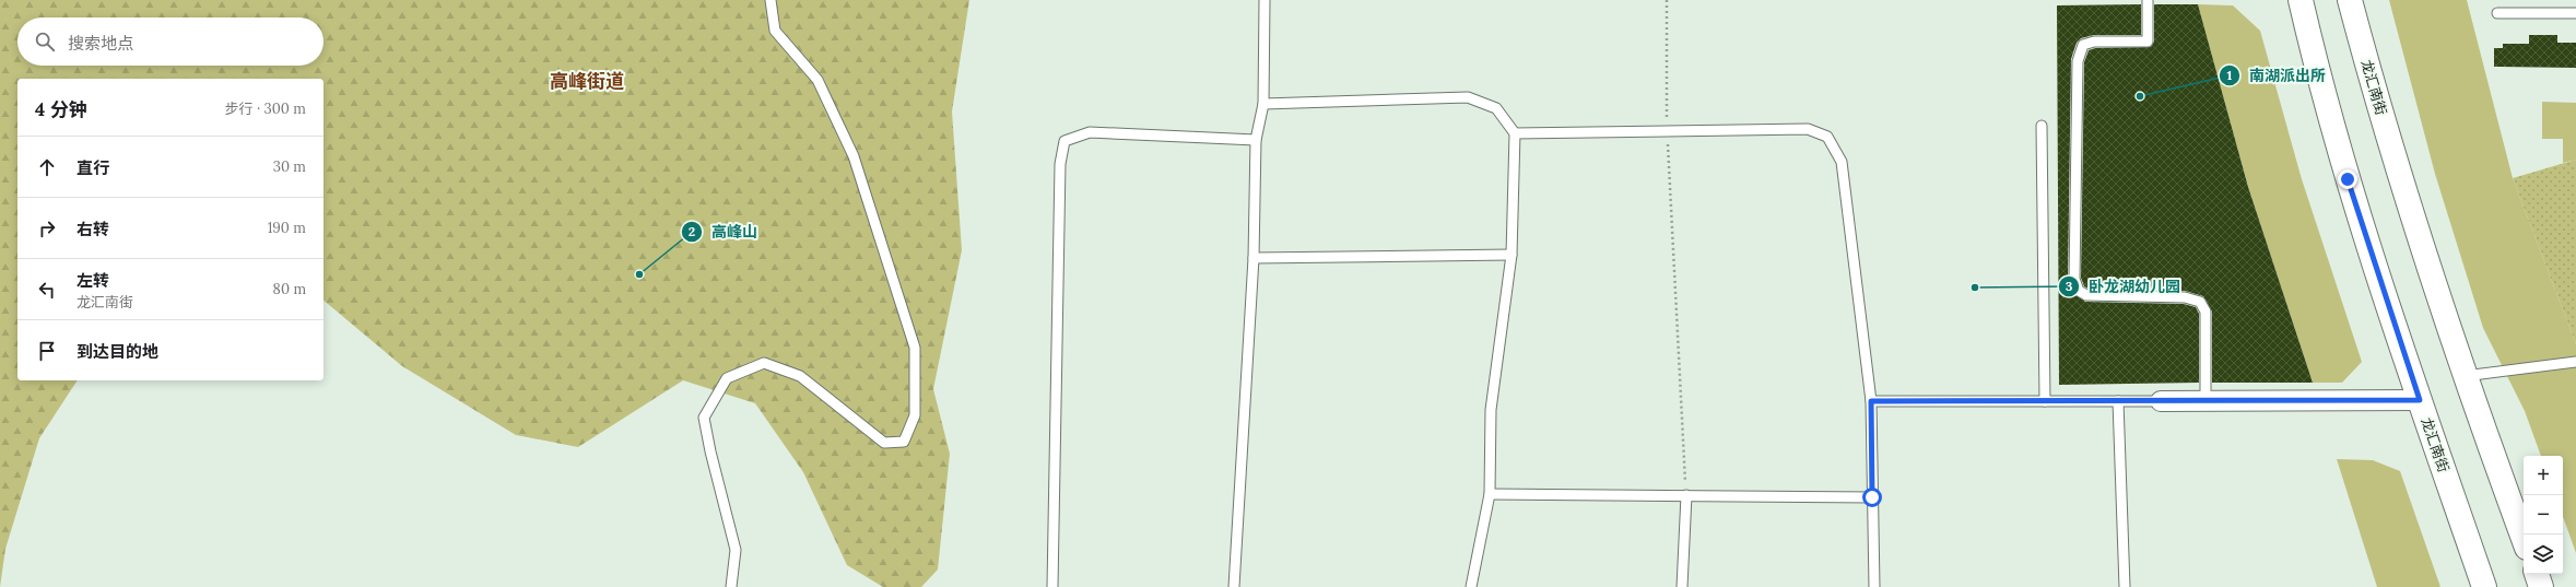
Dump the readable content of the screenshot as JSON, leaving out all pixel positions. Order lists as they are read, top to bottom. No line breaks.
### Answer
{"streets":{"main road":["龙汇南街"]},"districts":["高峰街道"],"places":["南湖派出所","高峰山","卧龙湖幼儿园"],"page":{"search":"搜索地点","heading":["4 分钟","步行 · 300 m"],"list":[["直行","30 m"],["右转","190 m"],["左转","龙汇南街","80 m"],"到达目的地"],"map_buttons":["+","−"]}}
